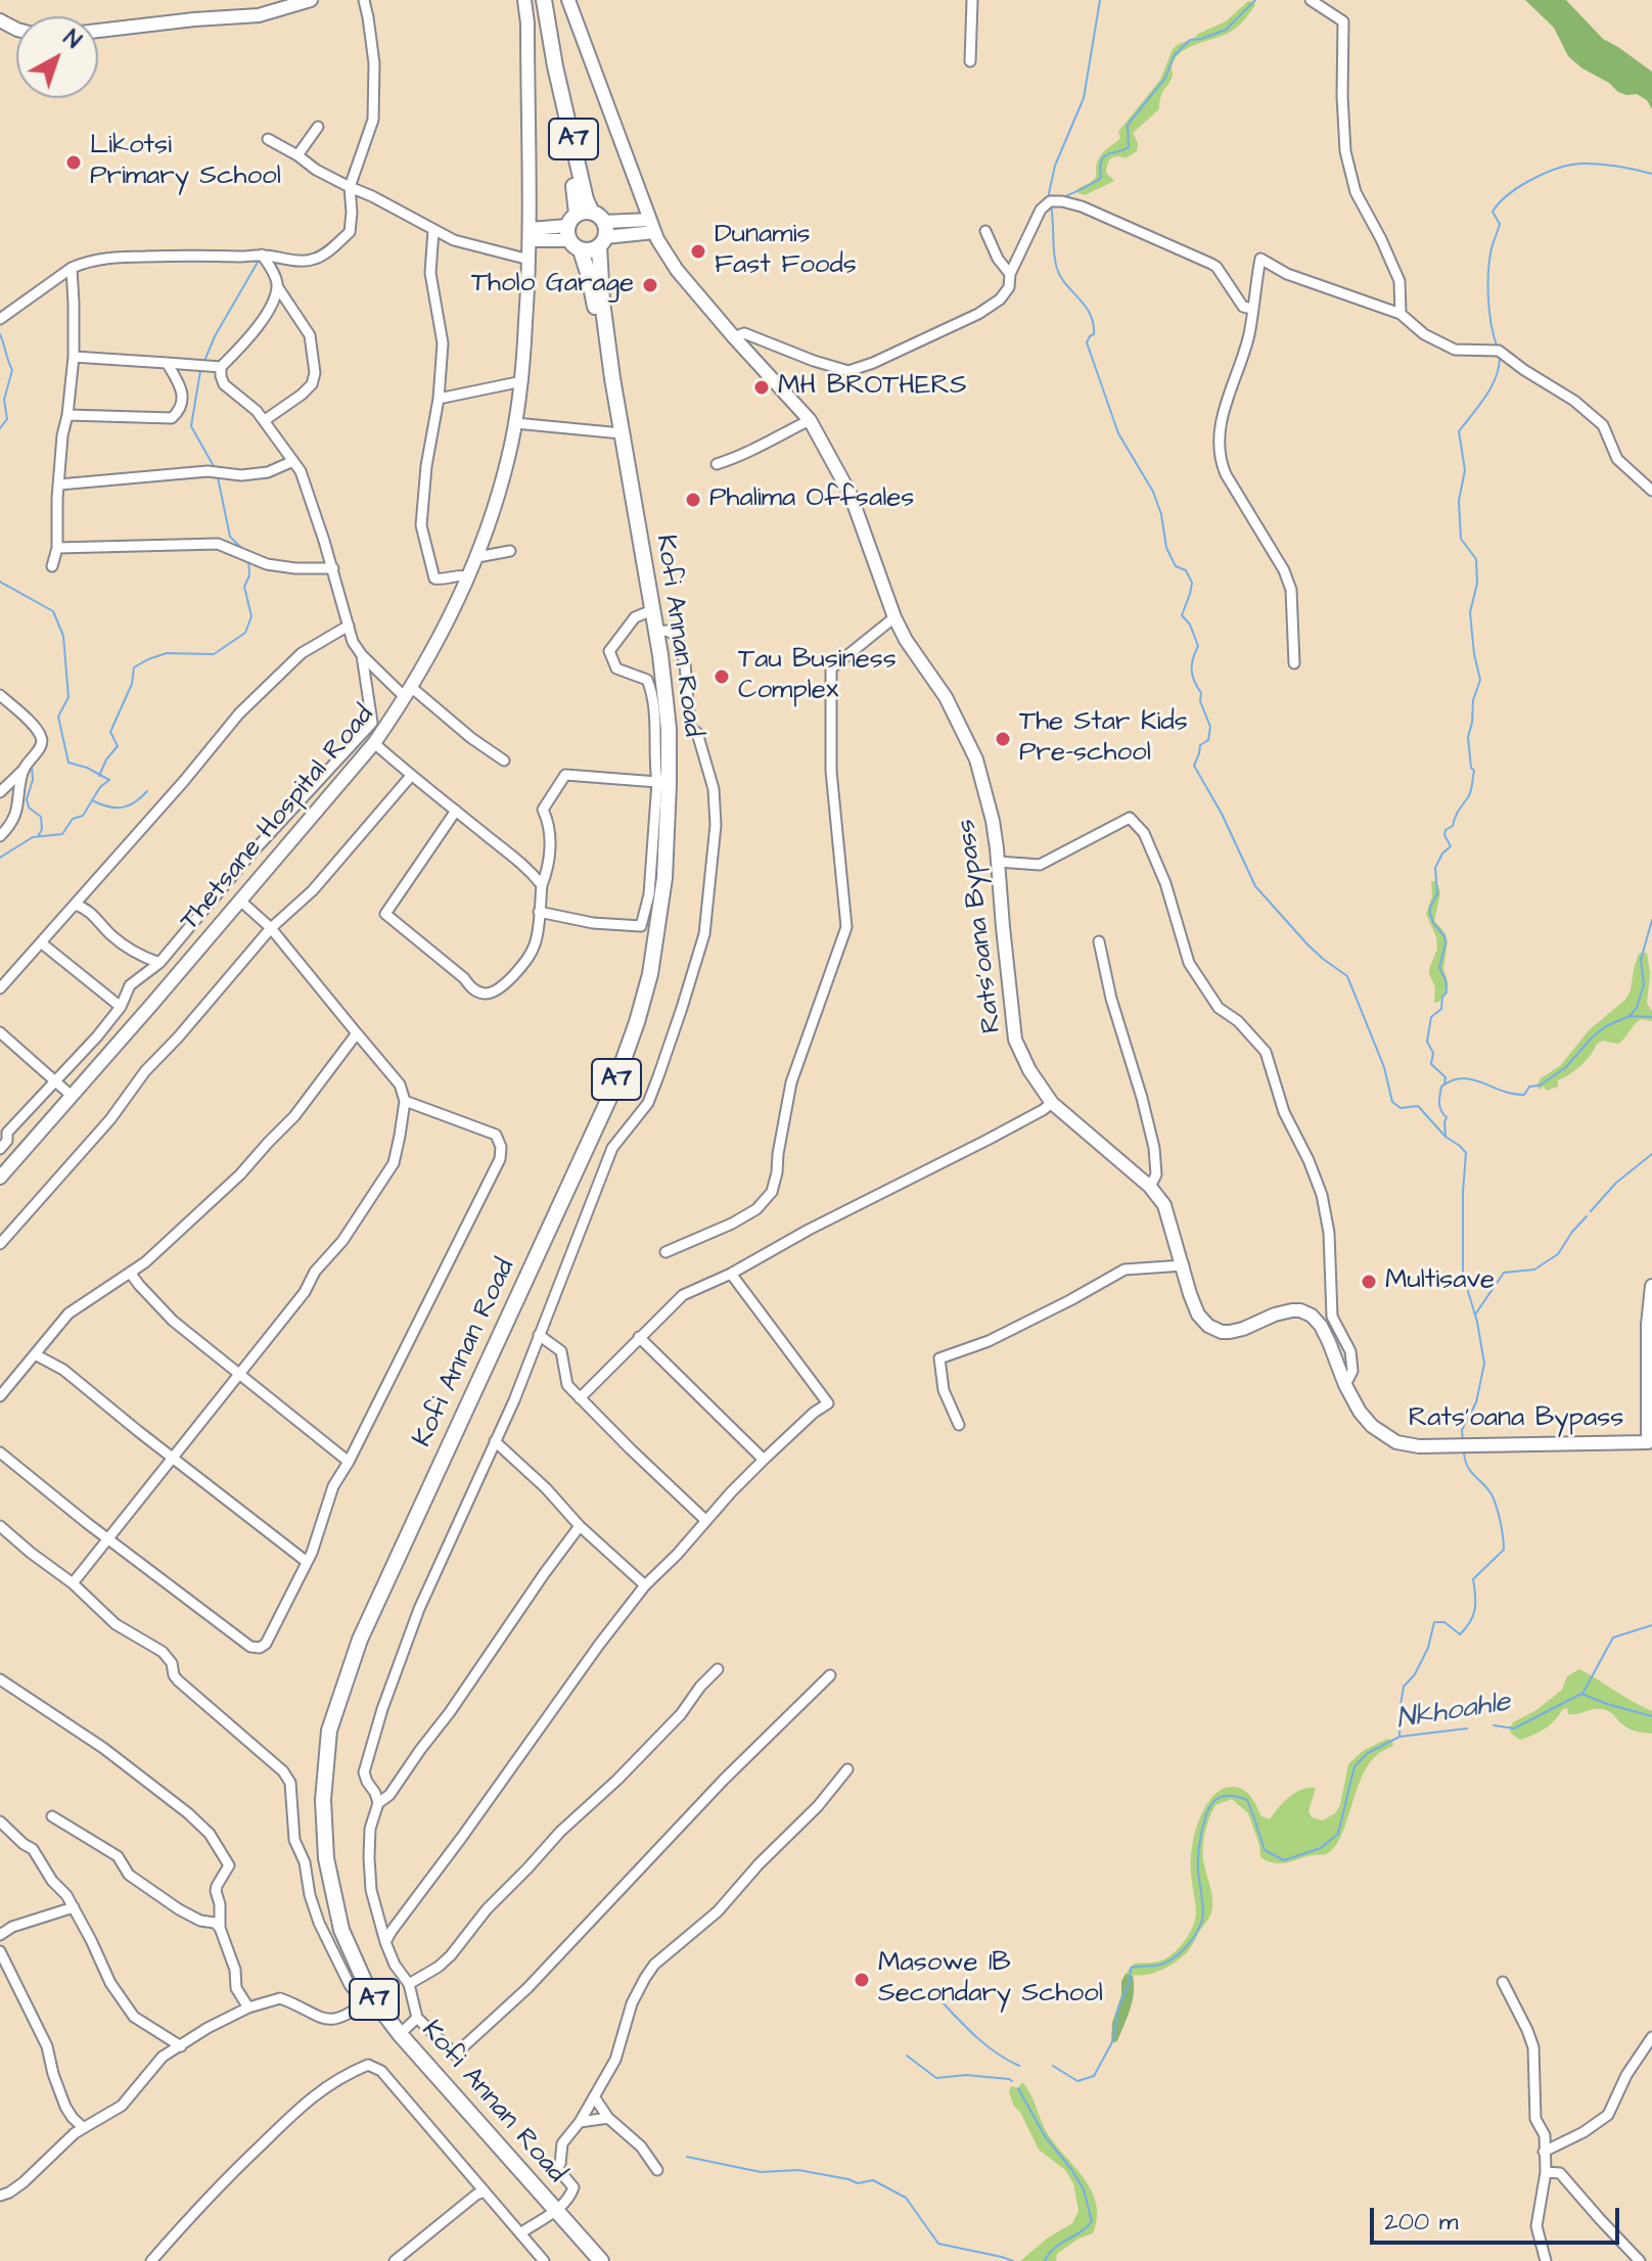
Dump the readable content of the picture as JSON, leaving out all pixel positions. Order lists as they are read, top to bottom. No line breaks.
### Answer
{"streets":{"main road":["A7","Kofi Annan Road"],"street":["Thetsane Hospital Road","Rats'oana Bypass"]},"water":["Nkhoahle"],"places":["Likotsi Primary School","Dunamis Fast Foods","Tholo Garage","MH BROTHERS","Phalima Offsales","Tau Business Complex","The Star Kids Pre-school","Multisave","Masowe 1B Secondary School"],"scale_bar":"200 m","north":"top right"}
